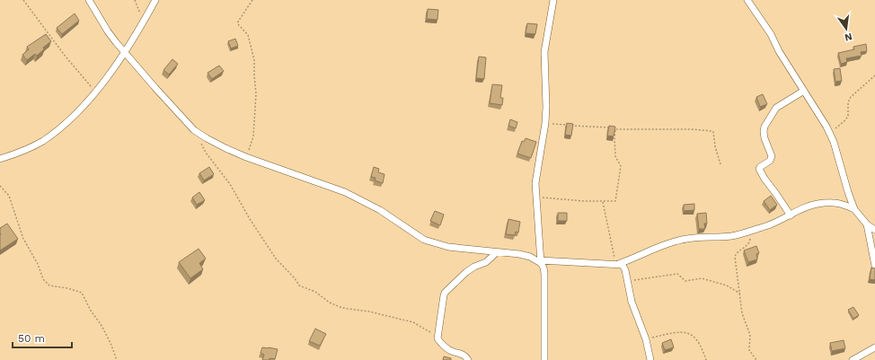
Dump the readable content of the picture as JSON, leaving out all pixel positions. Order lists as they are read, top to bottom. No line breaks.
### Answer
{"scale_bar":"50 m","north":"bottom"}
